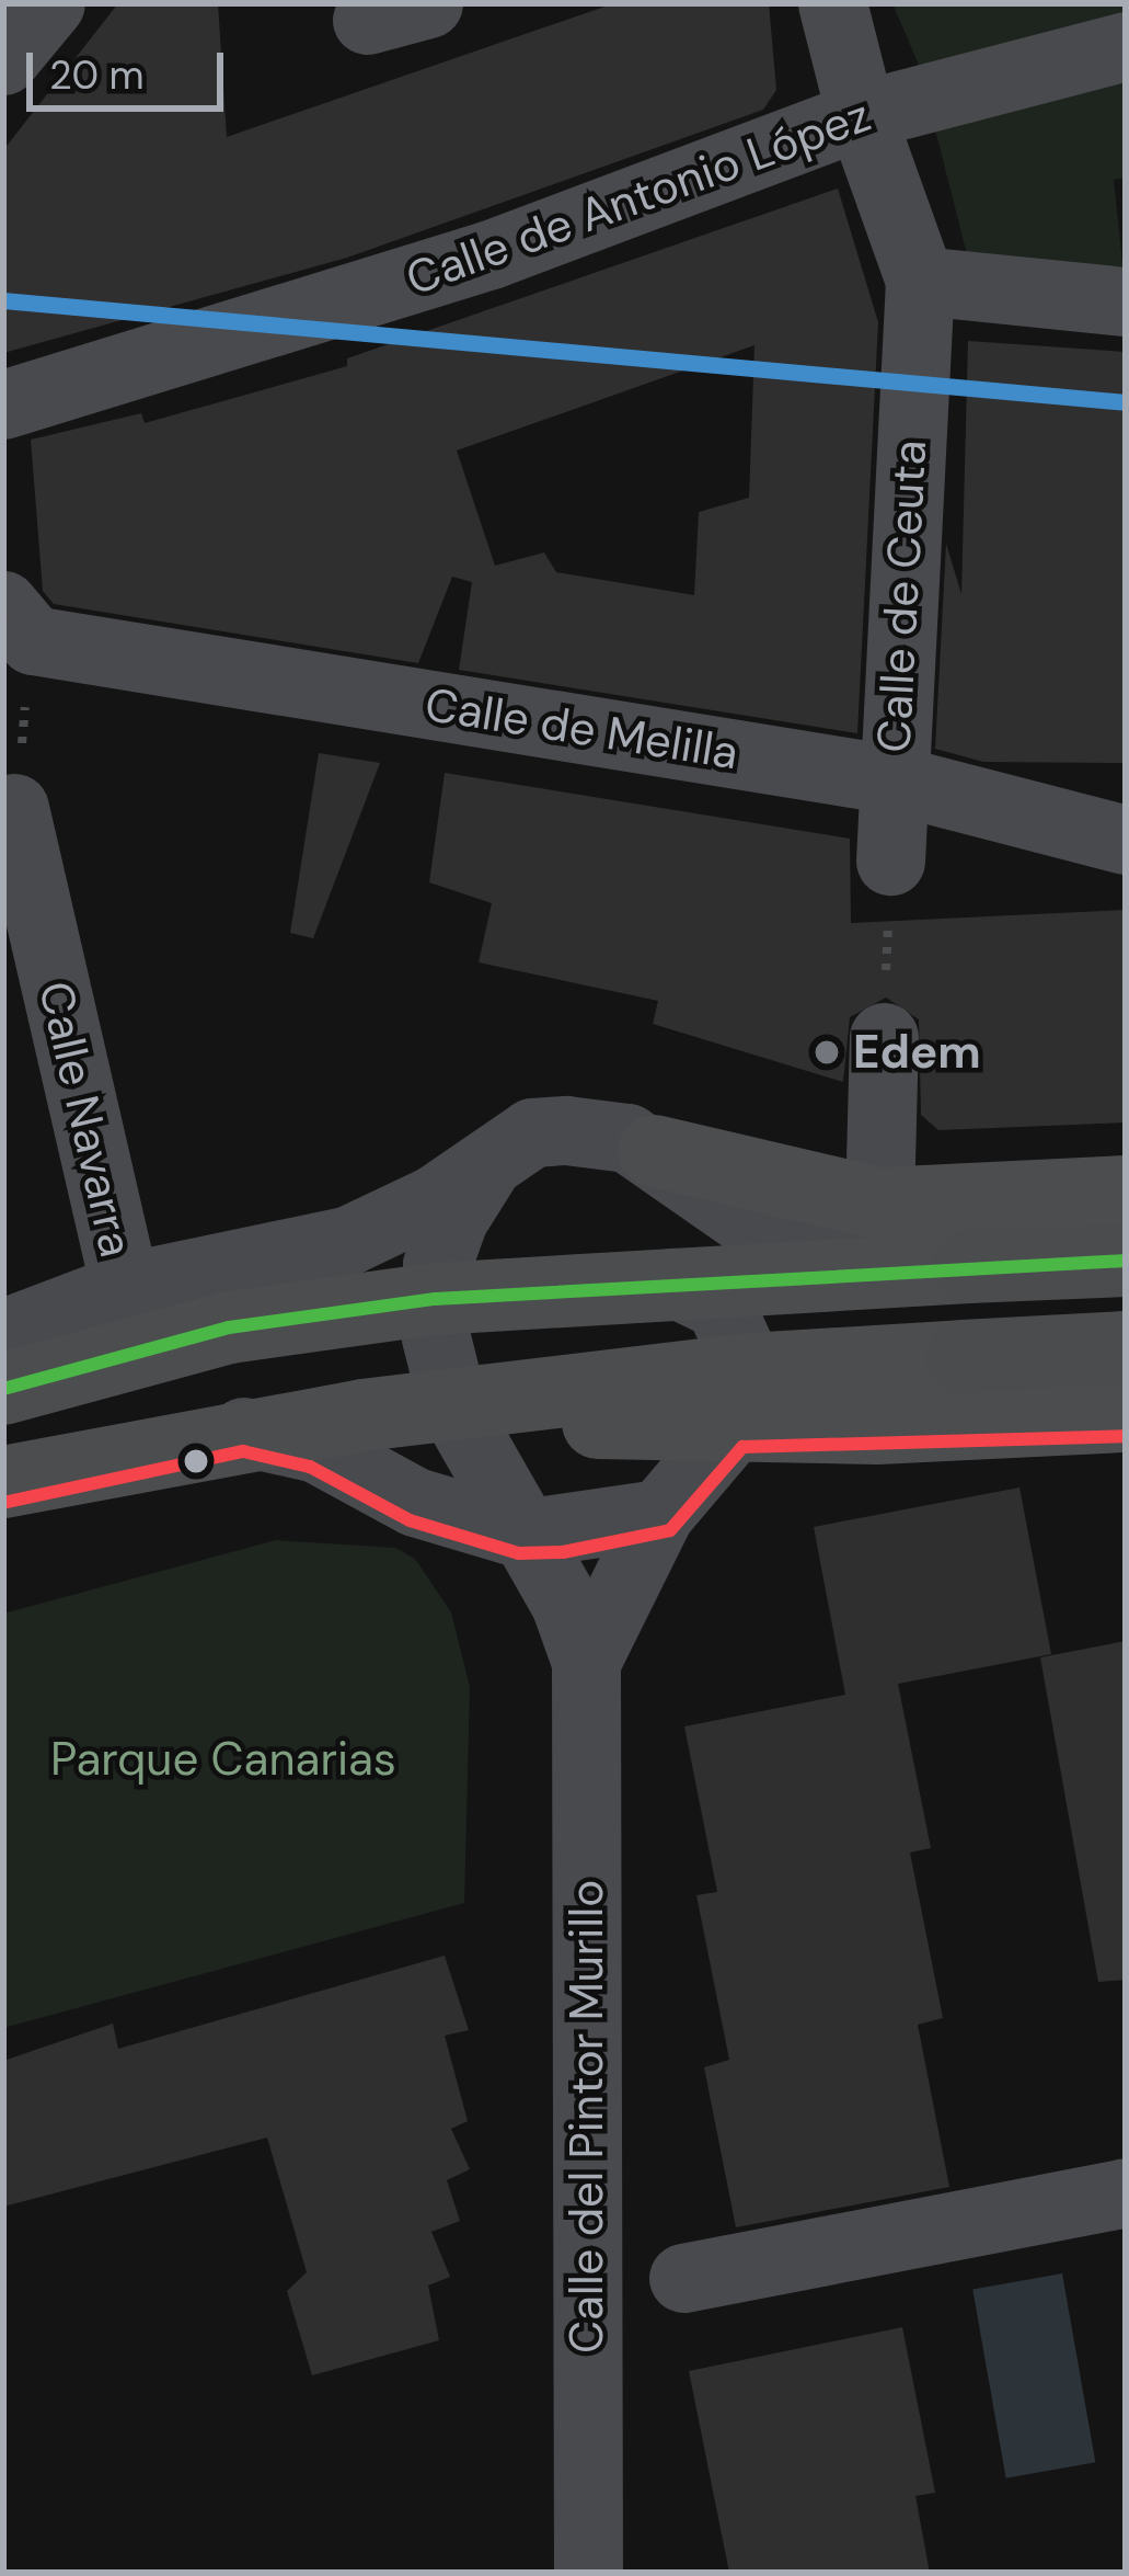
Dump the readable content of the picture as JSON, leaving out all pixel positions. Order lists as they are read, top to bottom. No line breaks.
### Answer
{"streets":{"street":["Calle de Antonio López","Calle de Ceuta","Calle de Melilla","Calle Navarra","Calle del Pintor Murillo"]},"crossings":[["Calle de Antonio López","Calle de Ceuta"],["Calle de Ceuta","Calle de Melilla"]],"parks":["Parque Canarias"],"places":["Edem"],"scale_bar":"20 m"}
